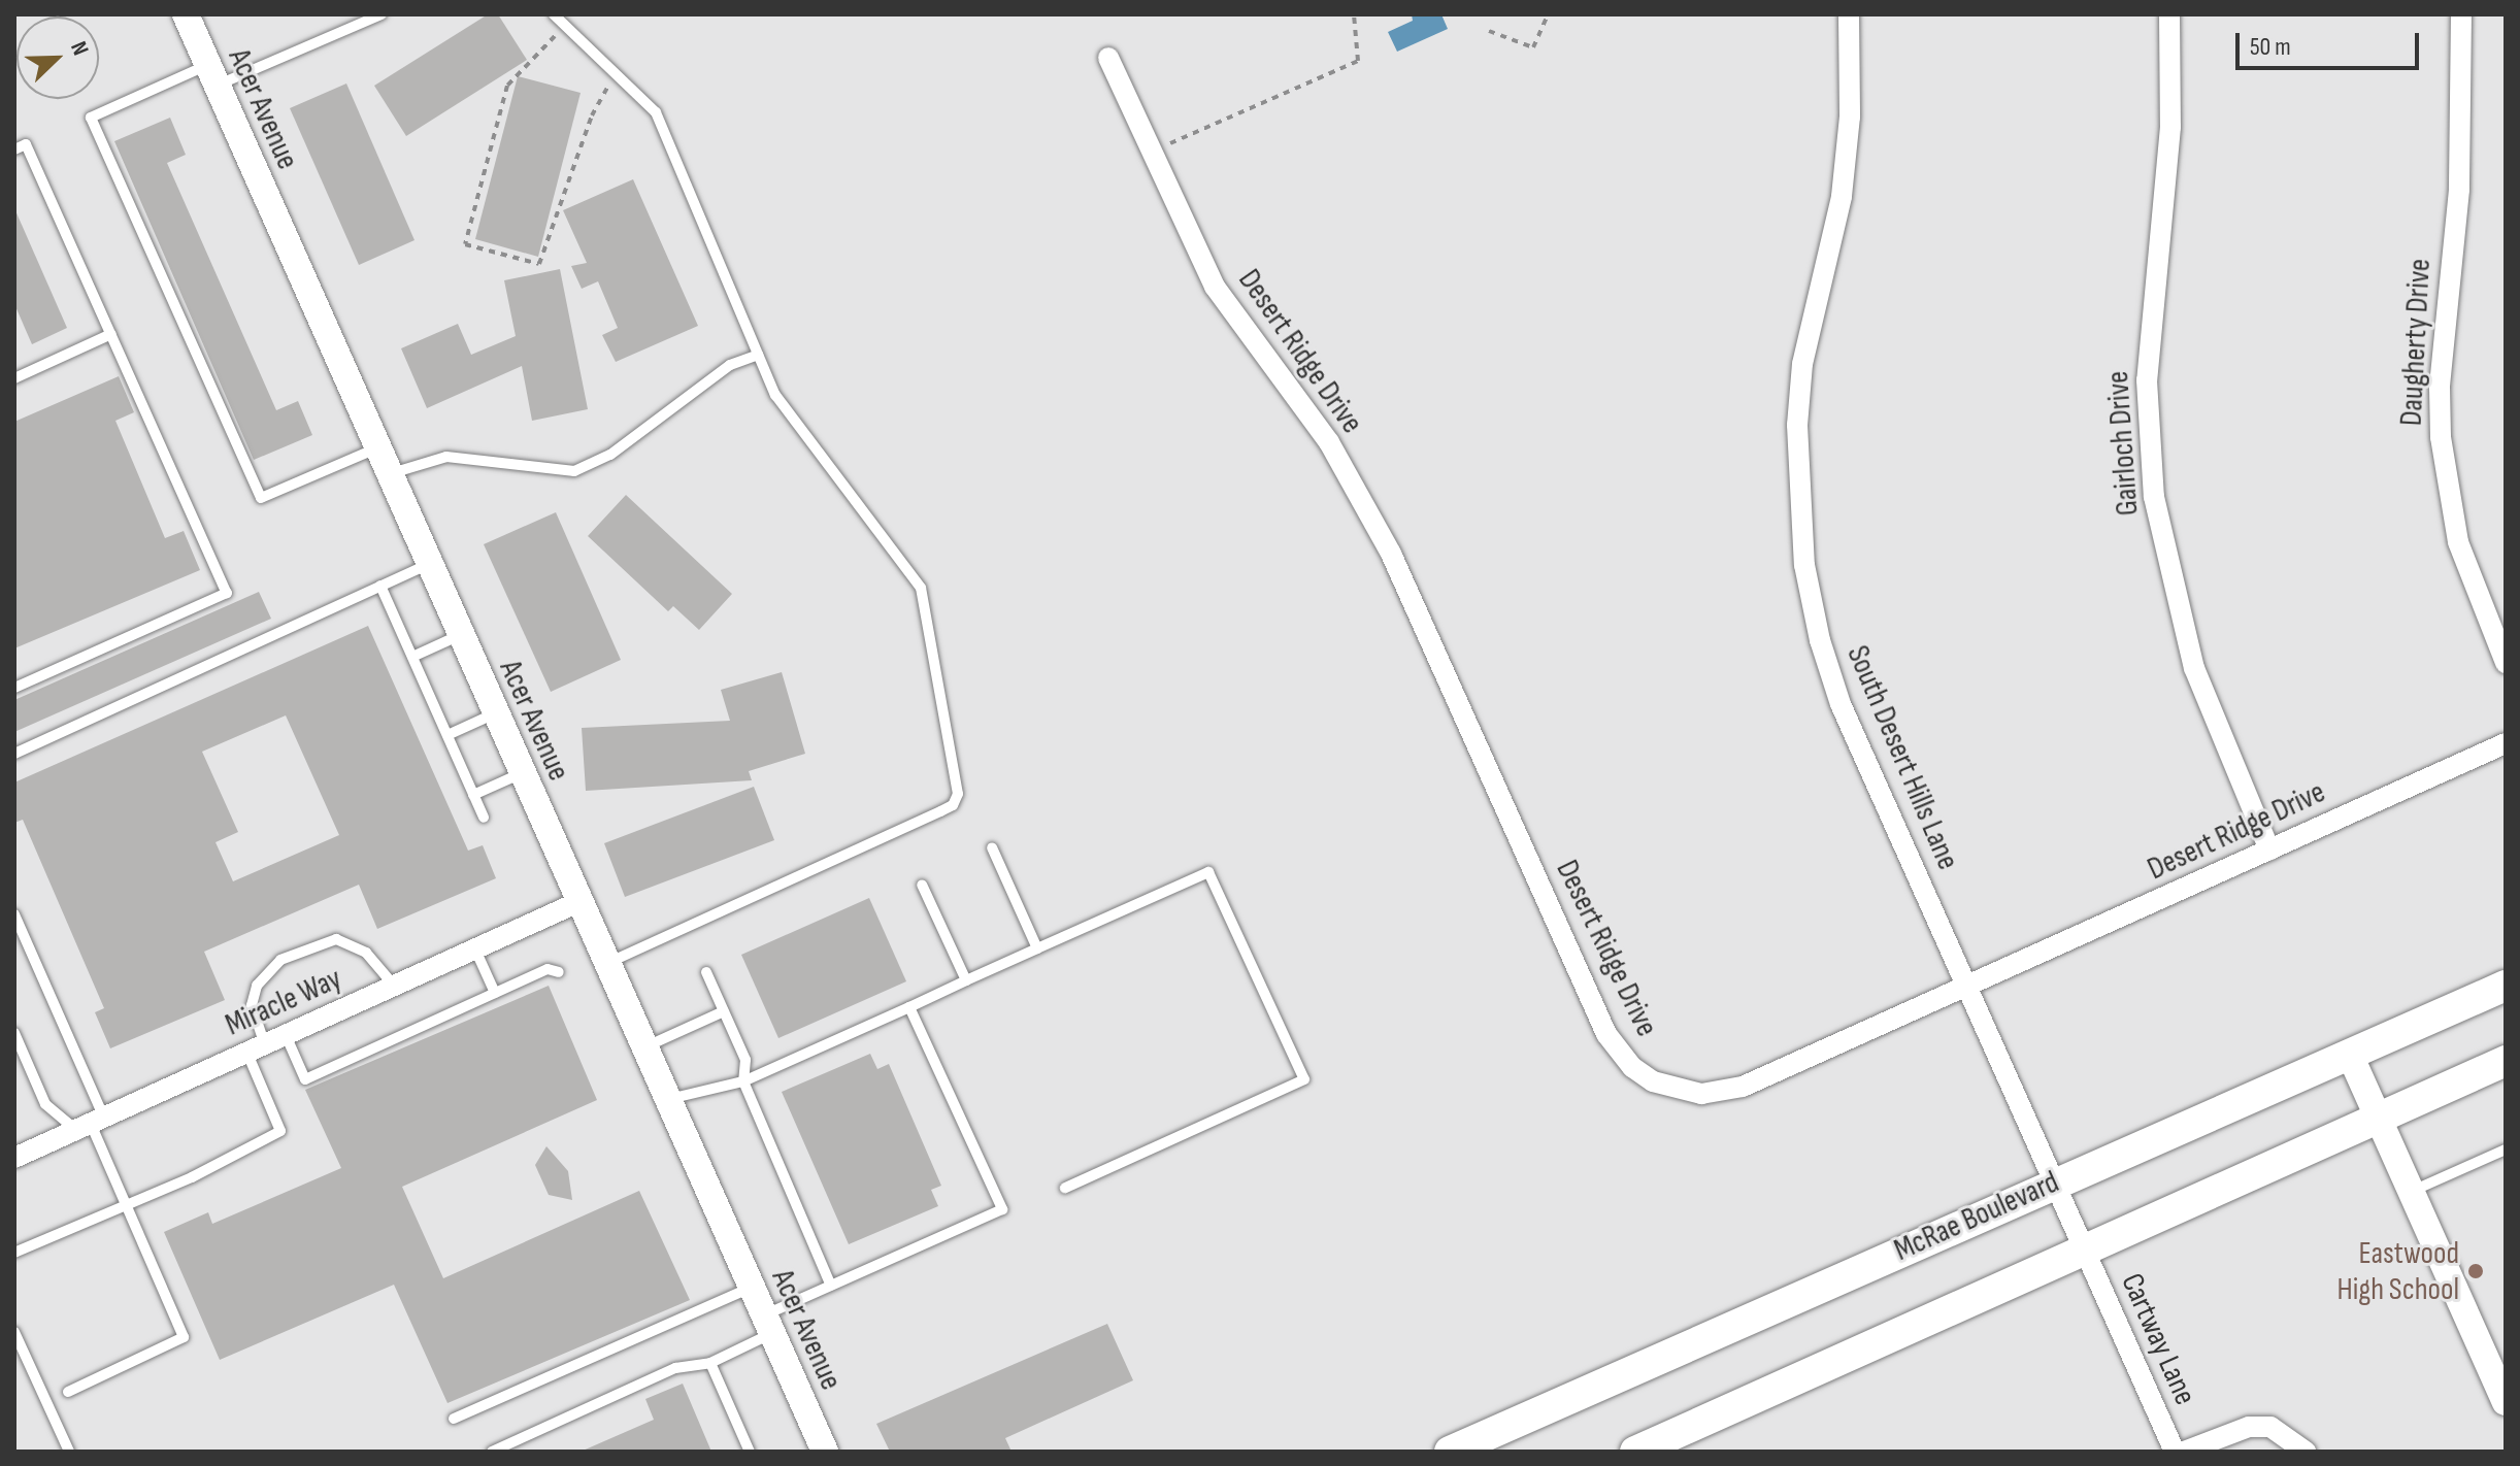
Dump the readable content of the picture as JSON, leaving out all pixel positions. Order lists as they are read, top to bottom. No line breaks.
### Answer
{"streets":{"main road":["McRae Boulevard"],"street":["Acer Avenue","Daugherty Drive","Desert Ridge Drive","Gairloch Drive","South Desert Hills Lane","Miracle Way","Cartway Lane"]},"crossings":[["Acer Avenue","Miracle Way"],["Desert Ridge Drive","Gairloch Drive"],["Desert Ridge Drive","South Desert Hills Lane"],["South Desert Hills Lane","McRae Boulevard"],["South Desert Hills Lane","Cartway Lane"]],"places":["Eastwood High School"],"scale_bar":"50 m","north":"top right"}
